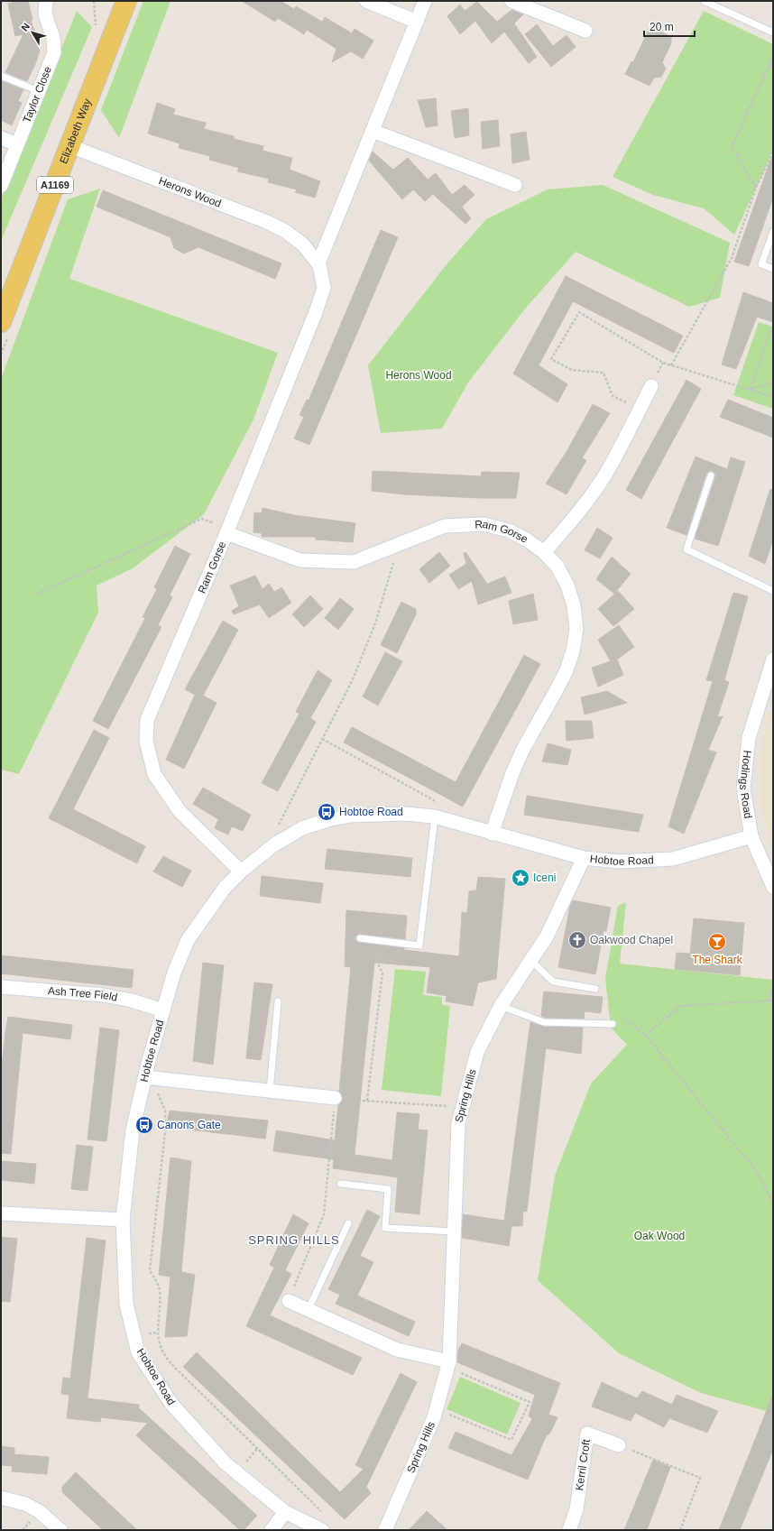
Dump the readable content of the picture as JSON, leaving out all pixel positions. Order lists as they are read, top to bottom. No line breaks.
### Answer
{"streets":{"main road":["Elizabeth Way","A1169"],"street":["Taylor Close","Herons Wood","Ram Gorse","Hodings Road","Hobtoe Road","Ash Tree Field","Spring Hills","Kerril Croft"]},"crossings":[["Elizabeth Way","Herons Wood"],["Herons Wood","Ram Gorse"],["Ram Gorse","Hobtoe Road"],["Hodings Road","Hobtoe Road"],["Hobtoe Road","Ash Tree Field"],["Hobtoe Road","Spring Hills"]],"districts":["SPRING HILLS"],"parks":["Herons Wood","Oak Wood"],"places":{"bus stop":["Hobtoe Road","Canons Gate"],"place":["Iceni"],"church":["Oakwood Chapel"],"bar":["The Shark"]},"scale_bar":"20 m","north":"top left"}
